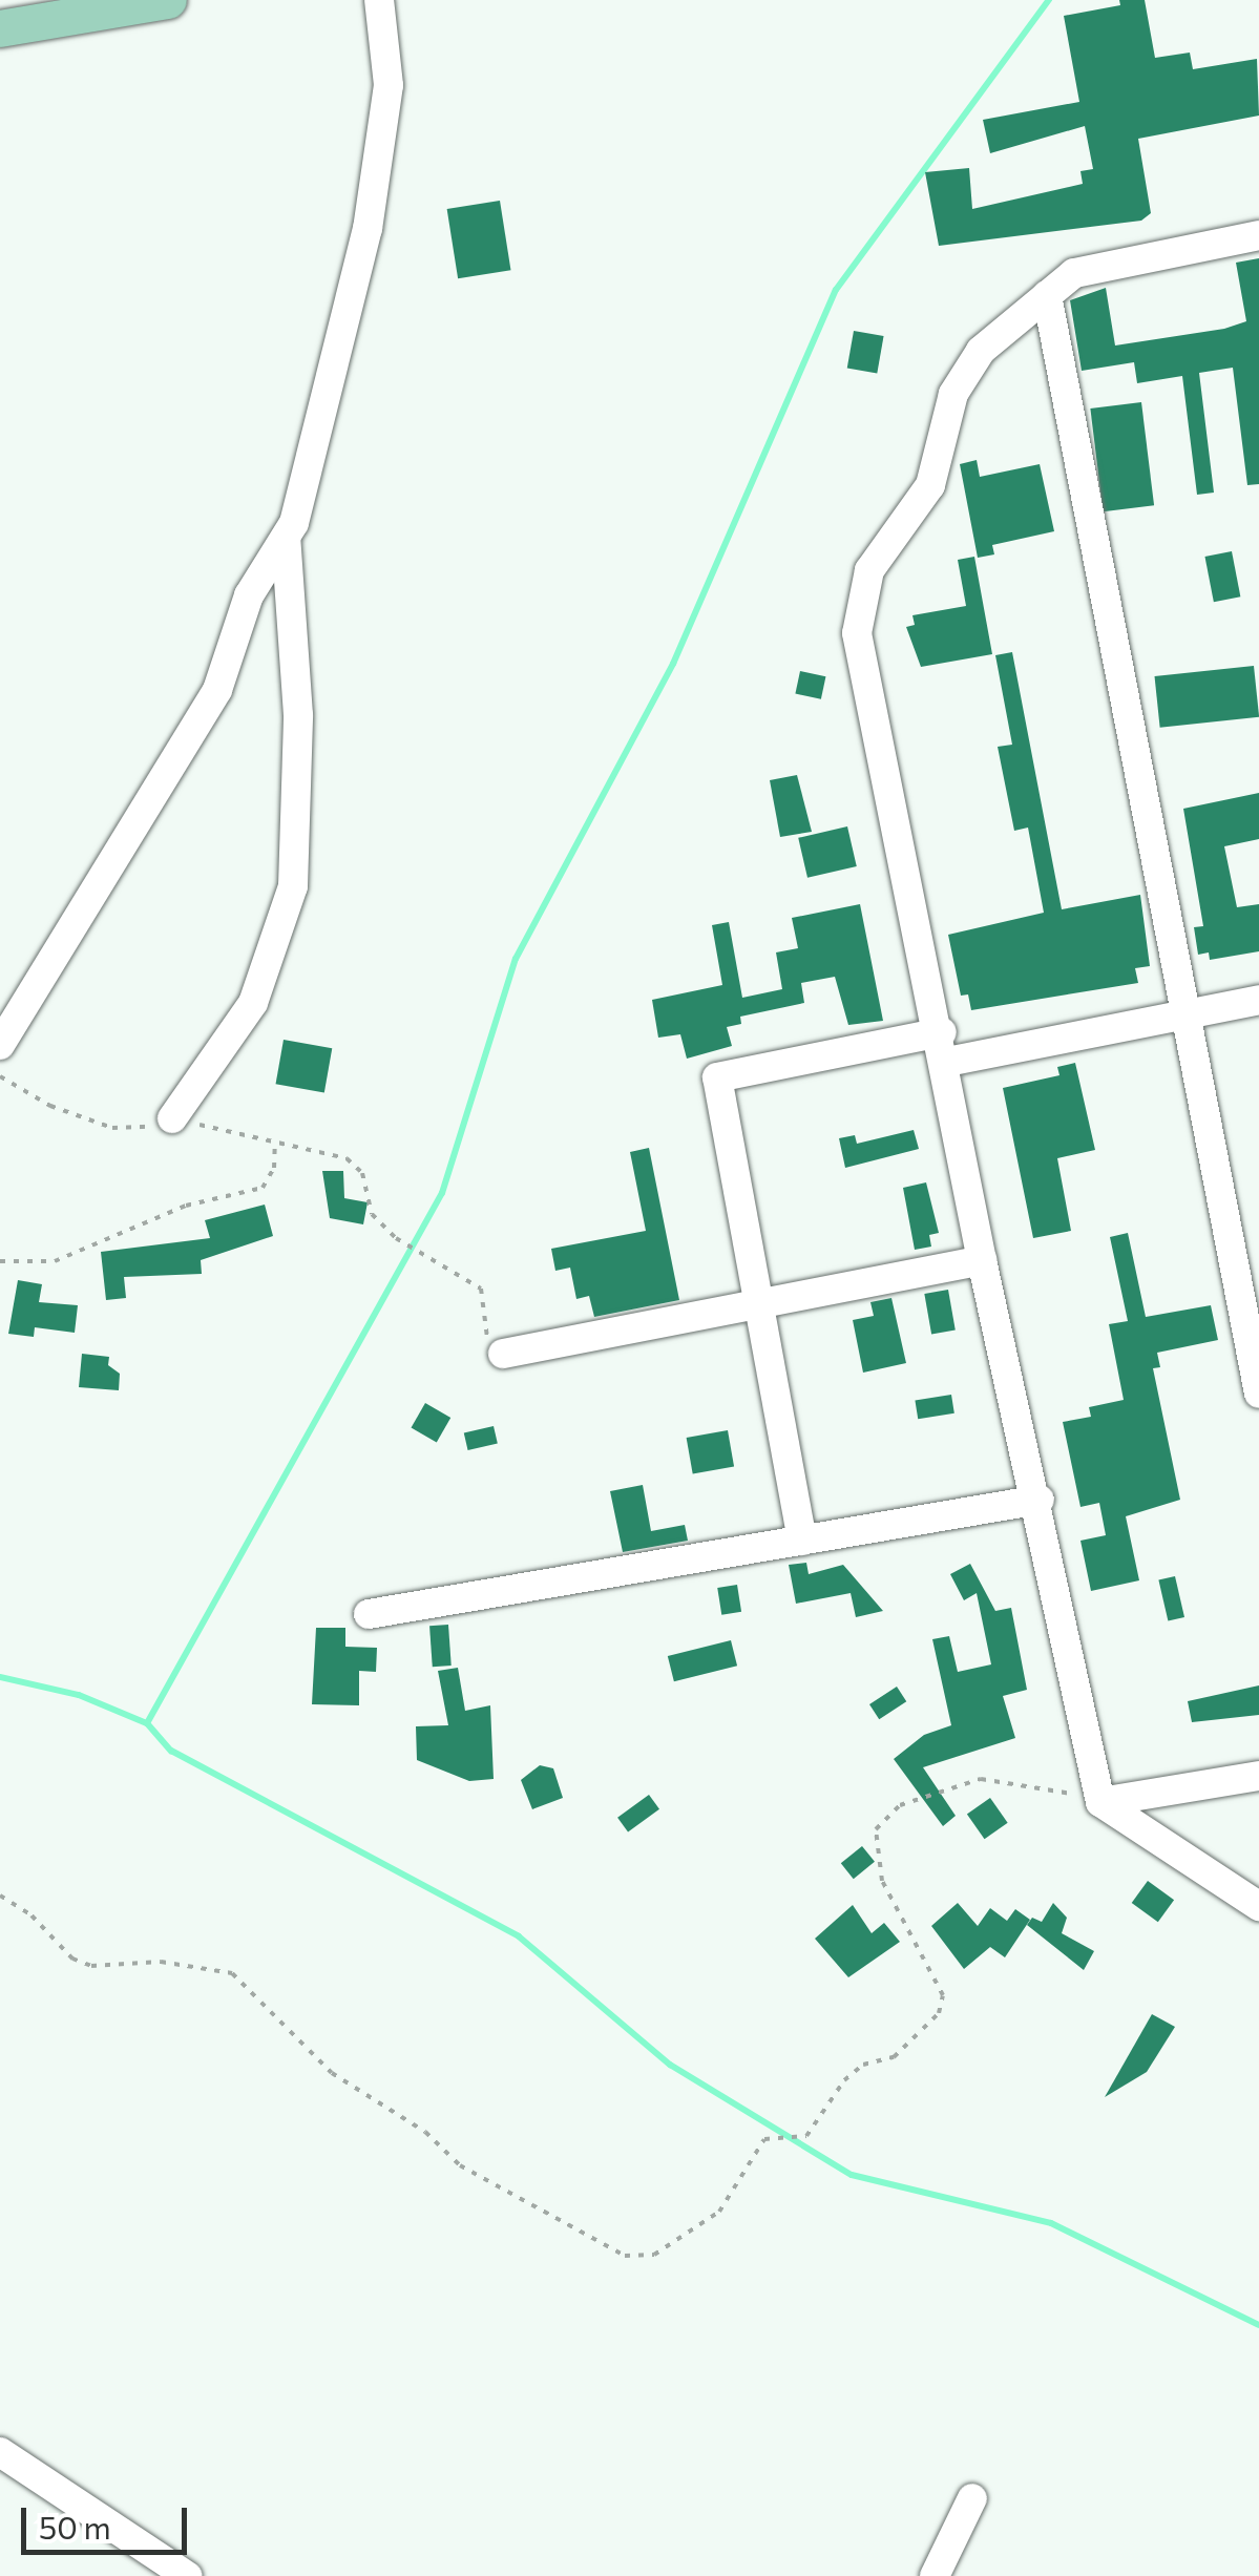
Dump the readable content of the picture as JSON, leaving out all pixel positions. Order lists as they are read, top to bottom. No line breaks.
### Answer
{"scale_bar":"50 m"}
